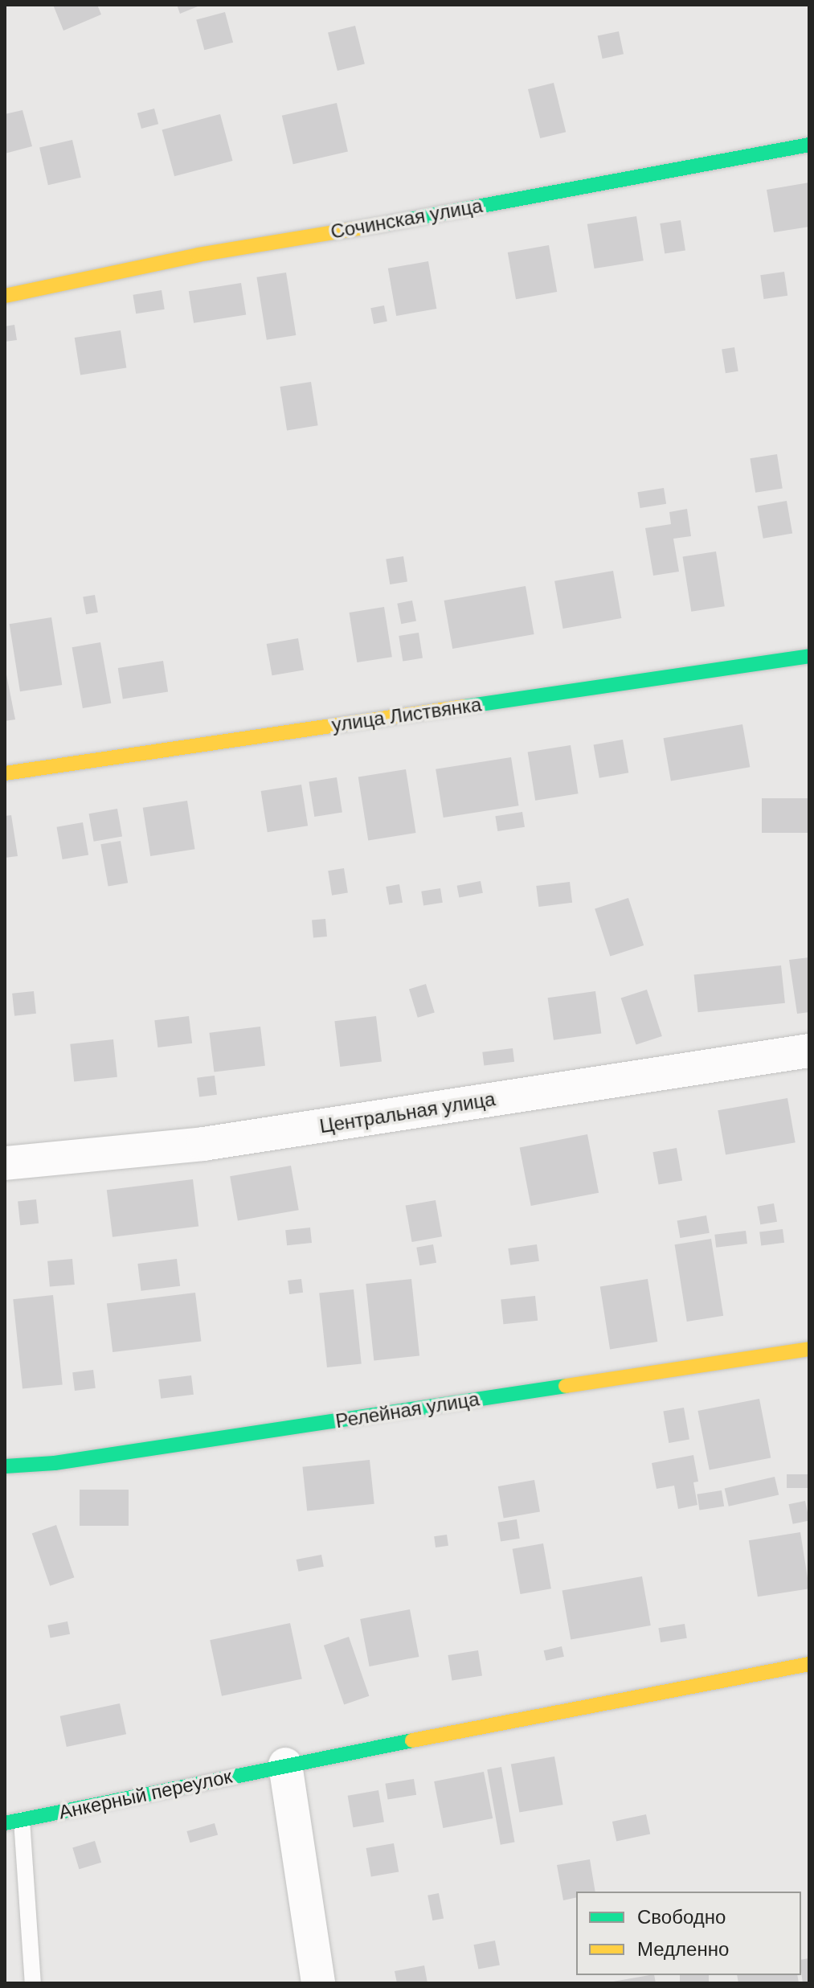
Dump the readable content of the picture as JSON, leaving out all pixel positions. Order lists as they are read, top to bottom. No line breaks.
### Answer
{"streets":{"street":["Сочинская улица","улица Листвянка","Центральная улица","Релейная улица","Анкерный переулок"]},"legend":["Свободно","Медленно"]}
